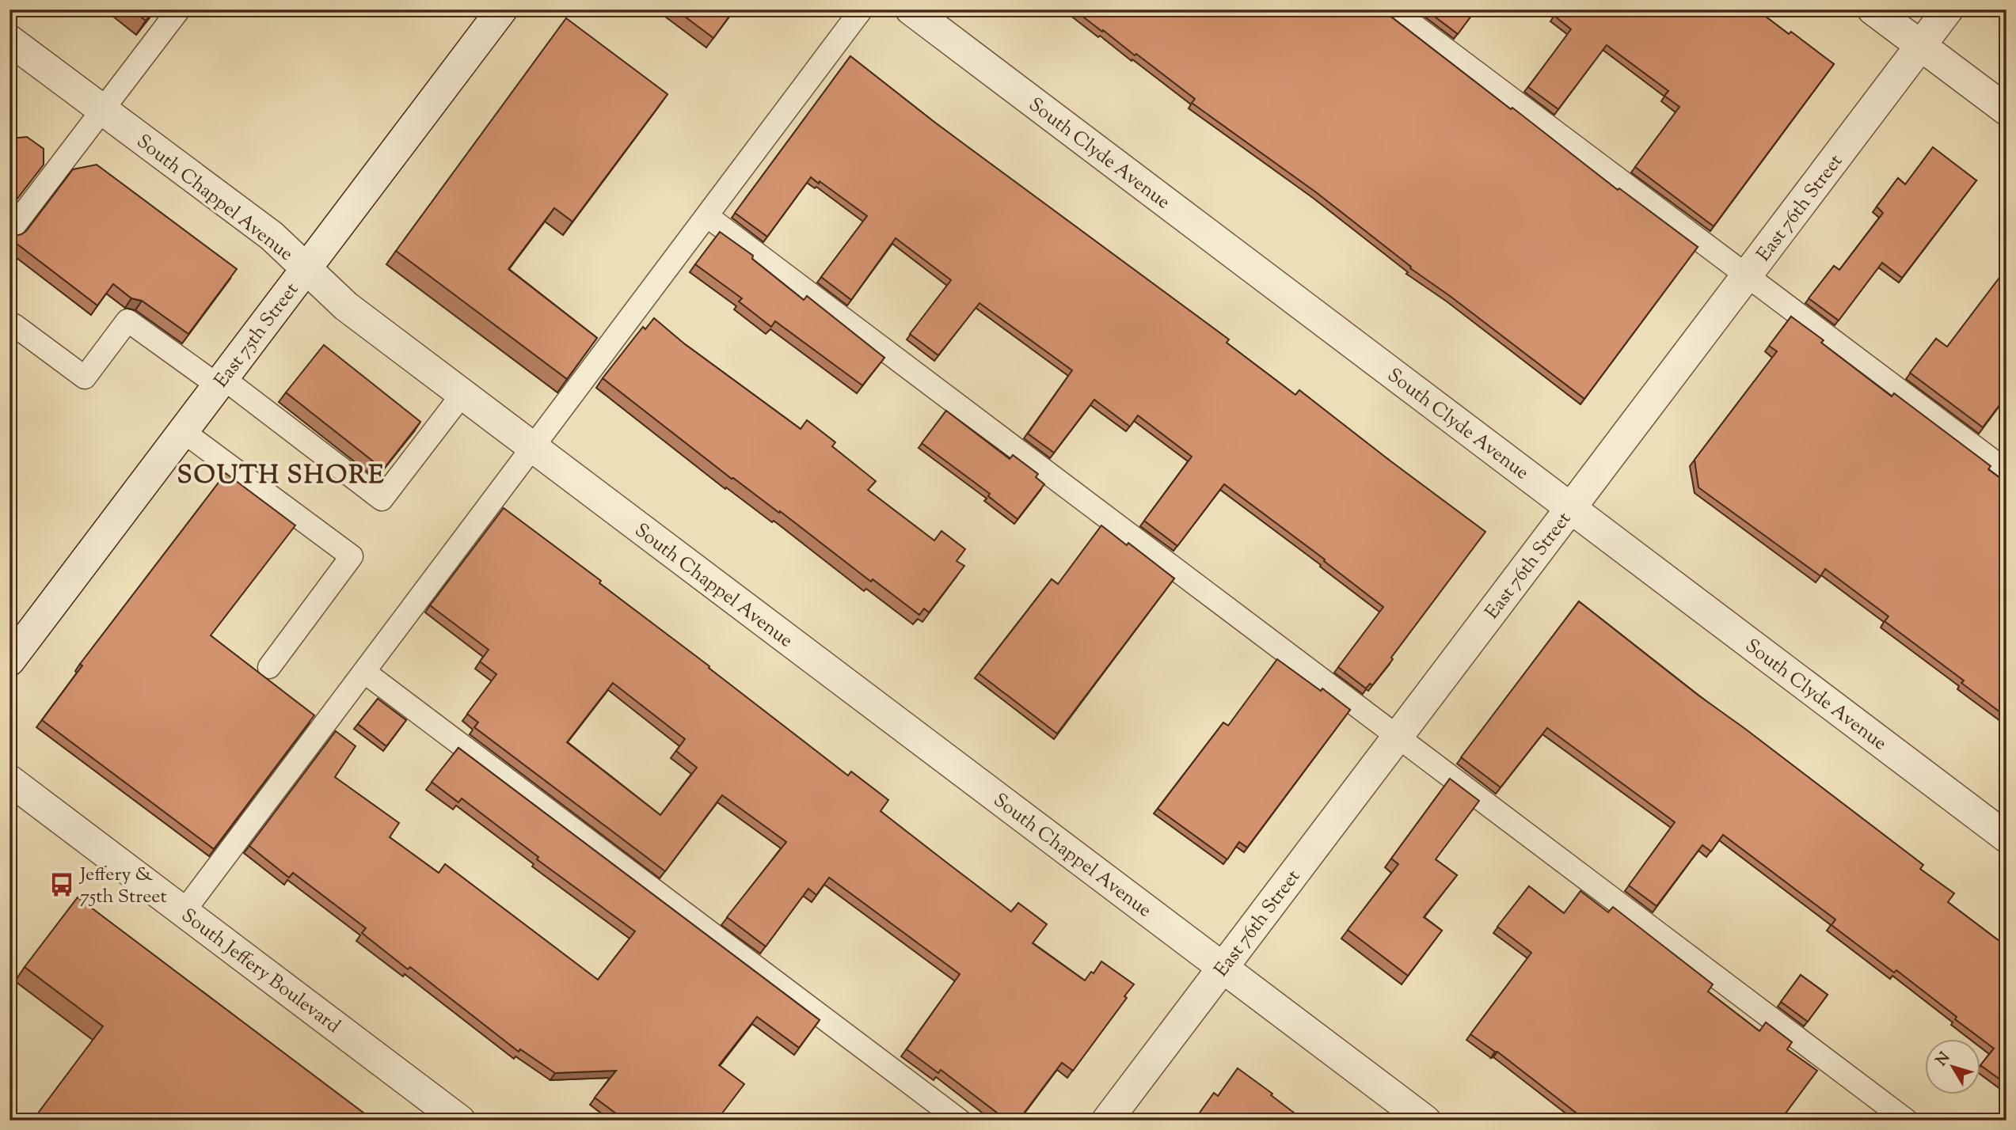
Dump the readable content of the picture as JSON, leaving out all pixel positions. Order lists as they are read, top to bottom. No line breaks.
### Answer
{"streets":{"street":["South Clyde Avenue","South Chappel Avenue","East 76th Street","East 75th Street","South Jeffery Boulevard"]},"crossings":[["South Clyde Avenue","East 76th Street"],["South Chappel Avenue","East 76th Street"],["South Chappel Avenue","East 75th Street"]],"districts":["SOUTH SHORE"],"places":{"bus stop":["Jeffery & 75th Street"]},"north":"top left"}
